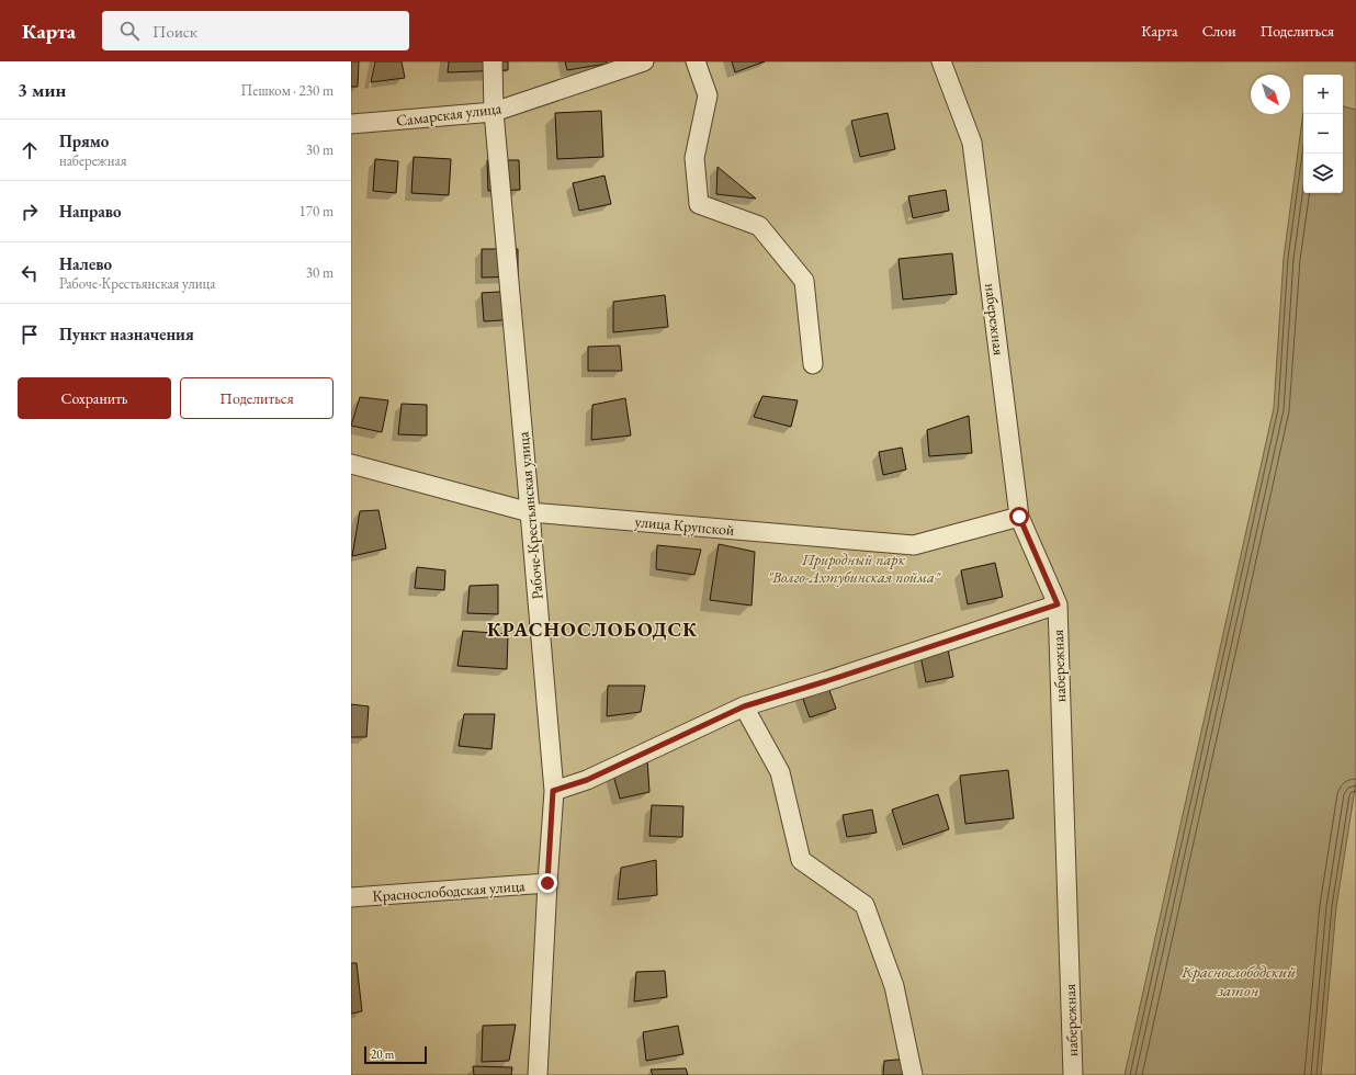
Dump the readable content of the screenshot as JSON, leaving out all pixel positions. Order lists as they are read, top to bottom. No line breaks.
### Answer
{"streets":{"street":["Самарская улица","набережная","Рабоче-Крестьянская улица","улица Крупской","Краснослободская улица"]},"crossings":[["Самарская улица","Рабоче-Крестьянская улица"],["набережная","улица Крупской"],["Рабоче-Крестьянская улица","улица Крупской"],["Рабоче-Крестьянская улица","Краснослободская улица"]],"districts":["КРАСНОСЛОБОДСК"],"water":["Краснослободский затон"],"parks":["Природный парк \"Волго-Ахтубинская пойма\""],"scale_bar":"20 m","north":"bottom right","page":{"header":"Карта","search":"Поиск","nav":["Карта","Слои","Поделиться"],"heading":["3 мин","Пешком · 230 m"],"map_buttons":["+","−"],"list":[["Прямо","набережная","30 m"],["Направо","170 m"],["Налево","Рабоче-Крестьянская улица","30 m"],"Пункт назначения"],"buttons":["Сохранить","Поделиться"],"scale":"20 m"}}
